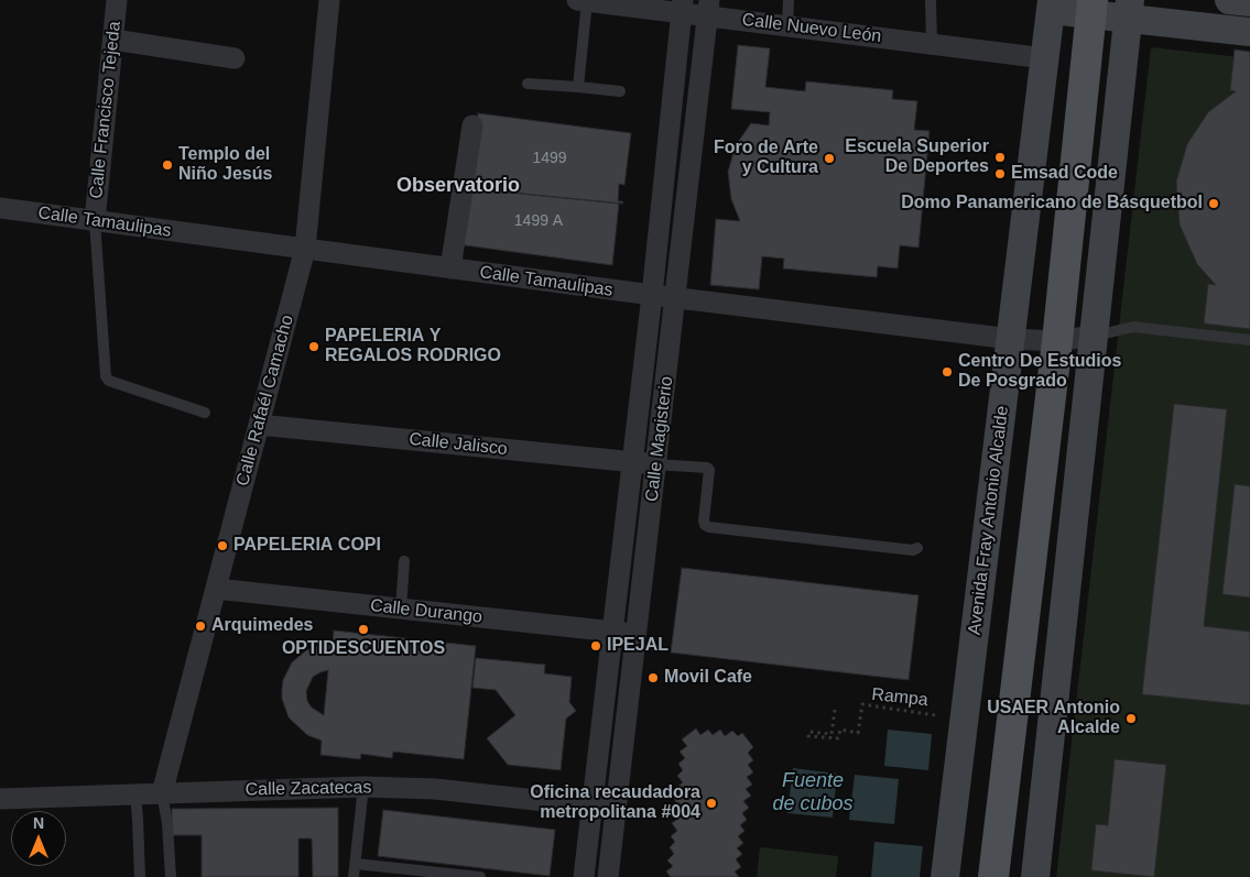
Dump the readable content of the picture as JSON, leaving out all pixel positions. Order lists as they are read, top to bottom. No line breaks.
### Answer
{"streets":{"street":["Calle Nuevo León","Calle Francisco Tejeda","Calle Tamaulipas","Calle Rafaél Camacho","Calle Magisterio","Calle Jalisco","Avenida Fray Antonio Alcalde","Calle Durango","Calle Zacatecas"],"path":["Rampa"]},"crossings":[["Calle Nuevo León","Calle Magisterio"],["Calle Nuevo León","Avenida Fray Antonio Alcalde"],["Calle Francisco Tejeda","Calle Tamaulipas"],["Calle Tamaulipas","Calle Rafaél Camacho"],["Calle Tamaulipas","Calle Magisterio"],["Calle Tamaulipas","Avenida Fray Antonio Alcalde"],["Calle Rafaél Camacho","Calle Jalisco"],["Calle Rafaél Camacho","Calle Durango"],["Calle Rafaél Camacho","Calle Zacatecas"],["Calle Magisterio","Calle Jalisco"],["Calle Magisterio","Calle Durango"],["Calle Magisterio","Calle Zacatecas"]],"districts":["Observatorio"],"water":["Fuente de cubos"],"places":["Escuela Superior De Deportes","Foro de Arte y Cultura","Templo del Niño Jesús","Emsad Code","Domo Panamericano de Básquetbol","PAPELERIA Y REGALOS RODRIGO","Centro De Estudios De Posgrado","PAPELERIA COPI","Arquimedes","OPTIDESCUENTOS","IPEJAL","Movil Cafe","USAER Antonio Alcalde","Oficina recaudadora metropolitana #004"],"house_numbers":["1499","1499 A"],"north":"top"}
